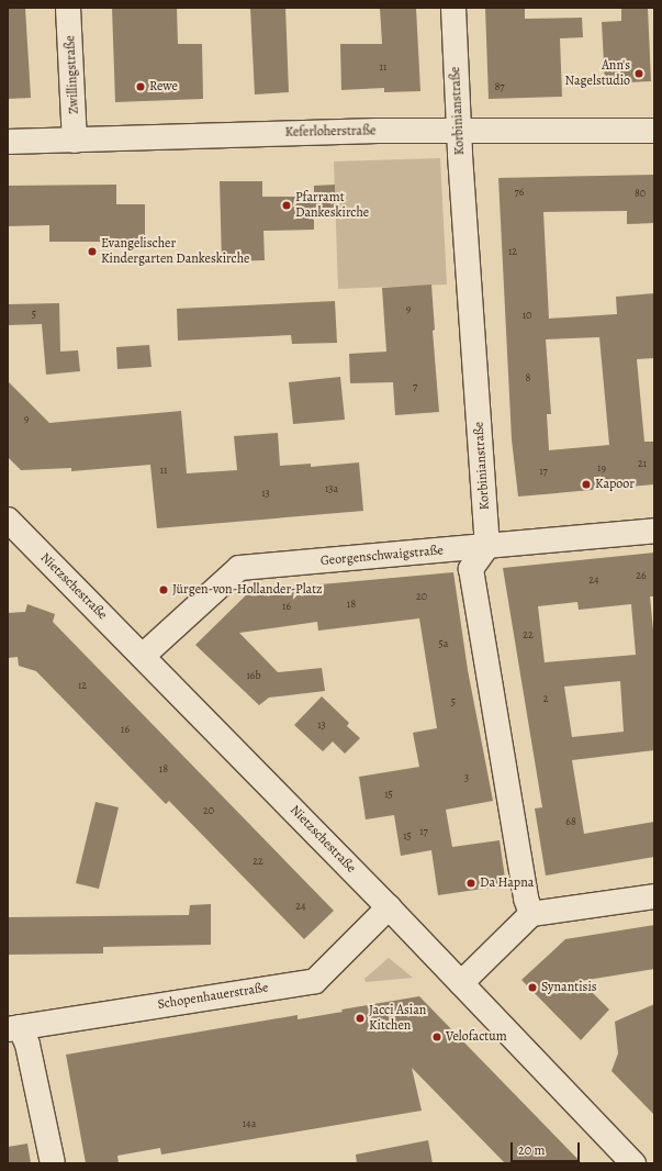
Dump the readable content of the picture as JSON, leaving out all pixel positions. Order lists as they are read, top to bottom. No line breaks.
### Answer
{"streets":{"street":["Zwillingstraße","Korbinianstraße","Keferloherstraße","Georgenschwaigstraße","Nietzschestraße","Schopenhauerstraße"]},"crossings":[["Zwillingstraße","Keferloherstraße"],["Korbinianstraße","Keferloherstraße"],["Korbinianstraße","Georgenschwaigstraße"],["Georgenschwaigstraße","Nietzschestraße"],["Nietzschestraße","Schopenhauerstraße"]],"places":["Ann's Nagelstudio","Rewe","Pfarramt Dankeskirche","Evangelischer Kindergarten Dankeskirche","Kapoor","Jürgen-von-Hollander-Platz","Da Hapna","Synantisis","Jacci Asian Kitchen","Velofactum"],"house_numbers":["11","87","76","80","12","9","5","10","8","7","9","21","19","11","17","13a","13","26","24","20","18","16","22","5a","16b","12","2","5","13","16","18","3","15","20","68","17","15","22","24","14a"],"scale_bar":"20 m"}
